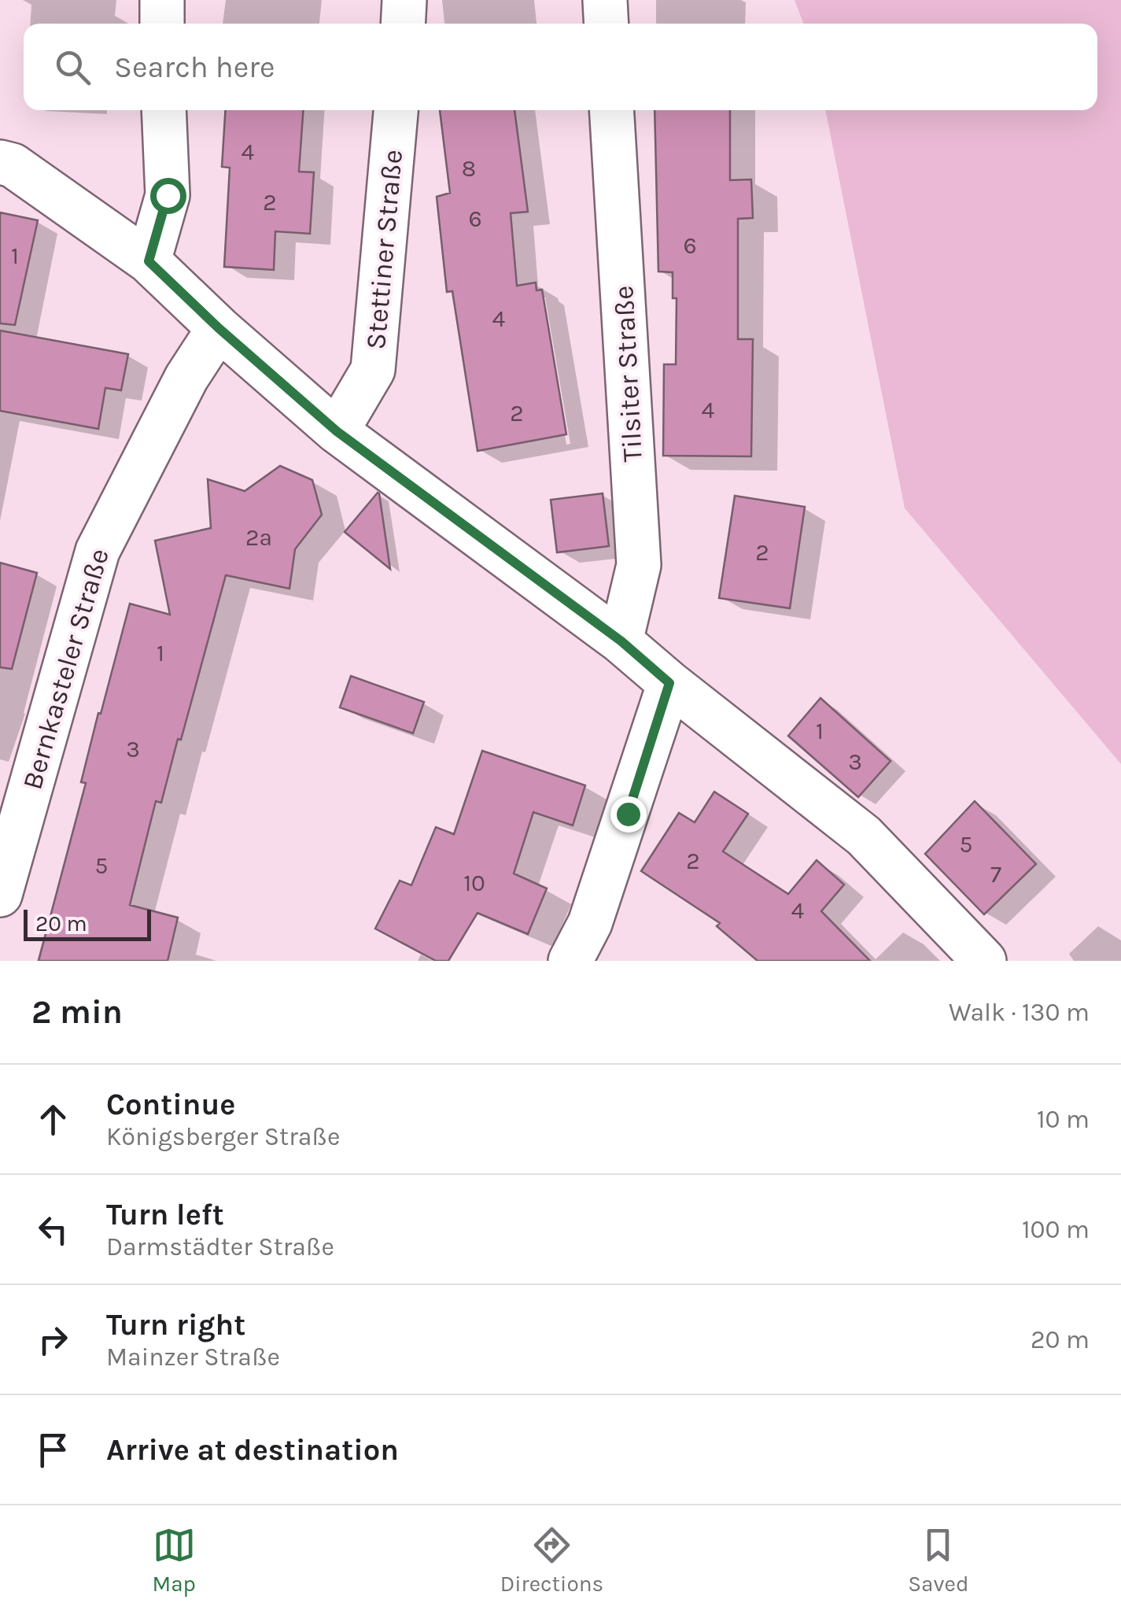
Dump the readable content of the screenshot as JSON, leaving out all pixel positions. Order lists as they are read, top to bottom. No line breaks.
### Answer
{"streets":{"street":["Stettiner Straße","Tilsiter Straße","Bernkasteler Straße"]},"house_numbers":["4","8","2","6","6","1","4","4","2","2a","2","1","1","3","3","5","2","5","7","10","4"],"scale_bar":"20 m","page":{"search":"Search here","scale":"20 m","heading":["2 min","Walk · 130 m"],"list":[["Continue","Königsberger Straße","10 m"],["Turn left","Darmstädter Straße","100 m"],["Turn right","Mainzer Straße","20 m"],"Arrive at destination"],"nav":["Map","Directions","Saved"]}}
